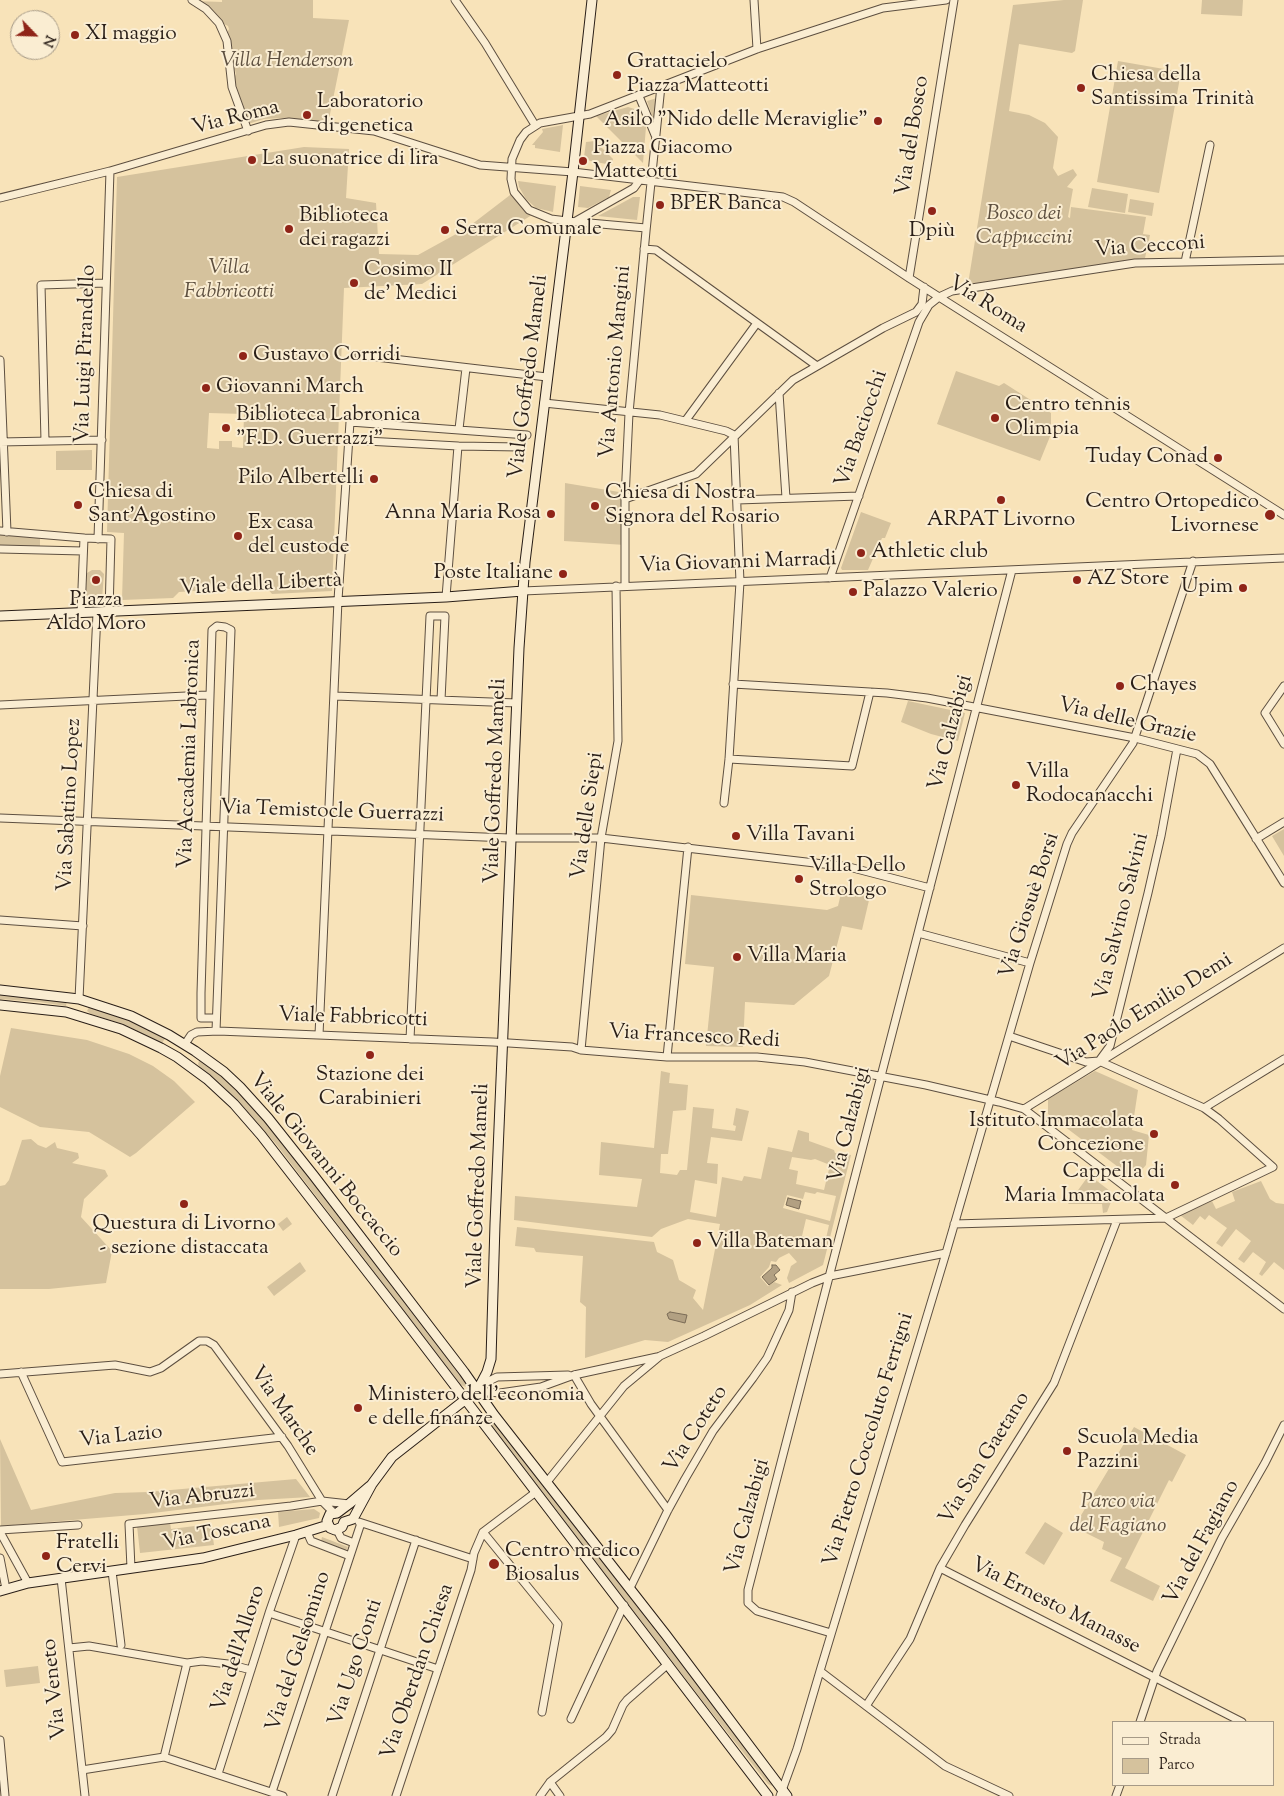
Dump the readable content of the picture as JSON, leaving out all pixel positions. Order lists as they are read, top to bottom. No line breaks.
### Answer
{"streets":{"street":["Via Roma","Via del Bosco","Via Cecconi","Via Luigi Pirandello","Via Antonio Mangini","Viale Goffredo Mameli","Via Baciocchi","Via Giovanni Marradi","Viale della Libertà","Via delle Grazie","Via Calzabigi","Via Accademia Labronica","Via Sabatino Lopez","Via Temistocle Guerrazzi","Via delle Siepi","Via Giosuè Borsi","Via Salvino Salvini","Via Paolo Emilio Demi","Viale Fabbricotti","Via Francesco Redi","Viale Giovanni Boccaccio","Via Marche","Via Coteto","Via Lazio","Via Pietro Coccoluto Ferrigni","Via San Gaetano","Via Abruzzi","Via Toscana","Via del Fagiano","Via Ernesto Manasse","Via dell'Alloro","Via del Gelsomino","Via Ugo Conti","Via Oberdan Chiesa","Via Veneto"]},"crossings":[["Via Roma","Via del Bosco"],["Via Roma","Via Cecconi"],["Via Roma","Via Luigi Pirandello"],["Via Roma","Via Baciocchi"],["Via Cecconi","Via Baciocchi"],["Via Antonio Mangini","Via Giovanni Marradi"],["Viale Goffredo Mameli","Via Giovanni Marradi"],["Viale Goffredo Mameli","Viale della Libertà"],["Viale Goffredo Mameli","Via Temistocle Guerrazzi"],["Viale Goffredo Mameli","Viale Fabbricotti"],["Viale Goffredo Mameli","Via Francesco Redi"],["Viale Goffredo Mameli","Viale Giovanni Boccaccio"],["Via Baciocchi","Via Giovanni Marradi"],["Via Giovanni Marradi","Viale della Libertà"],["Via Giovanni Marradi","Via Calzabigi"],["Via Giovanni Marradi","Via delle Siepi"],["Via Giovanni Marradi","Via Giosuè Borsi"],["Viale della Libertà","Via Sabatino Lopez"],["Via delle Grazie","Via Calzabigi"],["Via delle Grazie","Via Giosuè Borsi"],["Via delle Grazie","Via Salvino Salvini"],["Via Calzabigi","Via Temistocle Guerrazzi"],["Via Calzabigi","Via Francesco Redi"],["Via Calzabigi","Via Pietro Coccoluto Ferrigni"],["Via Accademia Labronica","Via Temistocle Guerrazzi"],["Via Accademia Labronica","Viale Fabbricotti"],["Via Sabatino Lopez","Via Temistocle Guerrazzi"],["Via Sabatino Lopez","Viale Giovanni Boccaccio"],["Via Temistocle Guerrazzi","Via delle Siepi"],["Via delle Siepi","Via Francesco Redi"],["Via Giosuè Borsi","Via Francesco Redi"],["Via Giosuè Borsi","Via Pietro Coccoluto Ferrigni"],["Via Salvino Salvini","Via Paolo Emilio Demi"],["Via Paolo Emilio Demi","Via Francesco Redi"],["Viale Fabbricotti","Via Francesco Redi"],["Via Francesco Redi","Via Pietro Coccoluto Ferrigni"],["Viale Giovanni Boccaccio","Via Coteto"],["Viale Giovanni Boccaccio","Via Pietro Coccoluto Ferrigni"],["Via Marche","Via Lazio"],["Via Marche","Via Abruzzi"],["Via San Gaetano","Via Ernesto Manasse"],["Via Abruzzi","Via Toscana"],["Via Toscana","Via dell'Alloro"],["Via Toscana","Via Veneto"],["Via del Fagiano","Via Ernesto Manasse"]],"parks":["Villa Henderson","Bosco dei Cappuccini","Villa Fabbricotti","Parco via del Fagiano"],"places":["XI maggio","Grattacielo Piazza Matteotti","Chiesa della Santissima Trinità","Laboratorio di genetica","Asilo \"Nido delle Meraviglie\"","La suonatrice di lira","Piazza Giacomo Matteotti","BPER Banca","Dpiù","Biblioteca dei ragazzi","Serra Comunale","Cosimo II de' Medici","Gustavo Corridi","Giovanni March","Centro tennis Olimpia","Biblioteca Labronica \"F.D. Guerrazzi\"","Tuday Conad","Pilo Albertelli","ARPAT Livorno","Chiesa di Sant'Agostino","Chiesa di Nostra Signora del Rosario","Anna Maria Rosa","Centro Ortopedico Livornese","Ex casa del custode","Athletic club","Poste Italiane","Piazza Aldo Moro","AZ Store","Upim","Palazzo Valerio","Chayes","Villa Rodocanacchi","Villa Tavani","Villa Dello Strologo","Villa Maria","Stazione dei Carabinieri","Istituto Immacolata Concezione","Cappella di Maria Immacolata","Questura di Livorno - sezione distaccata","Villa Bateman","Ministero dell'economia e delle finanze","Scuola Media Pazzini","Fratelli Cervi","Centro medico Biosalus"],"legend":["Strada","Parco"],"north":"bottom right"}
